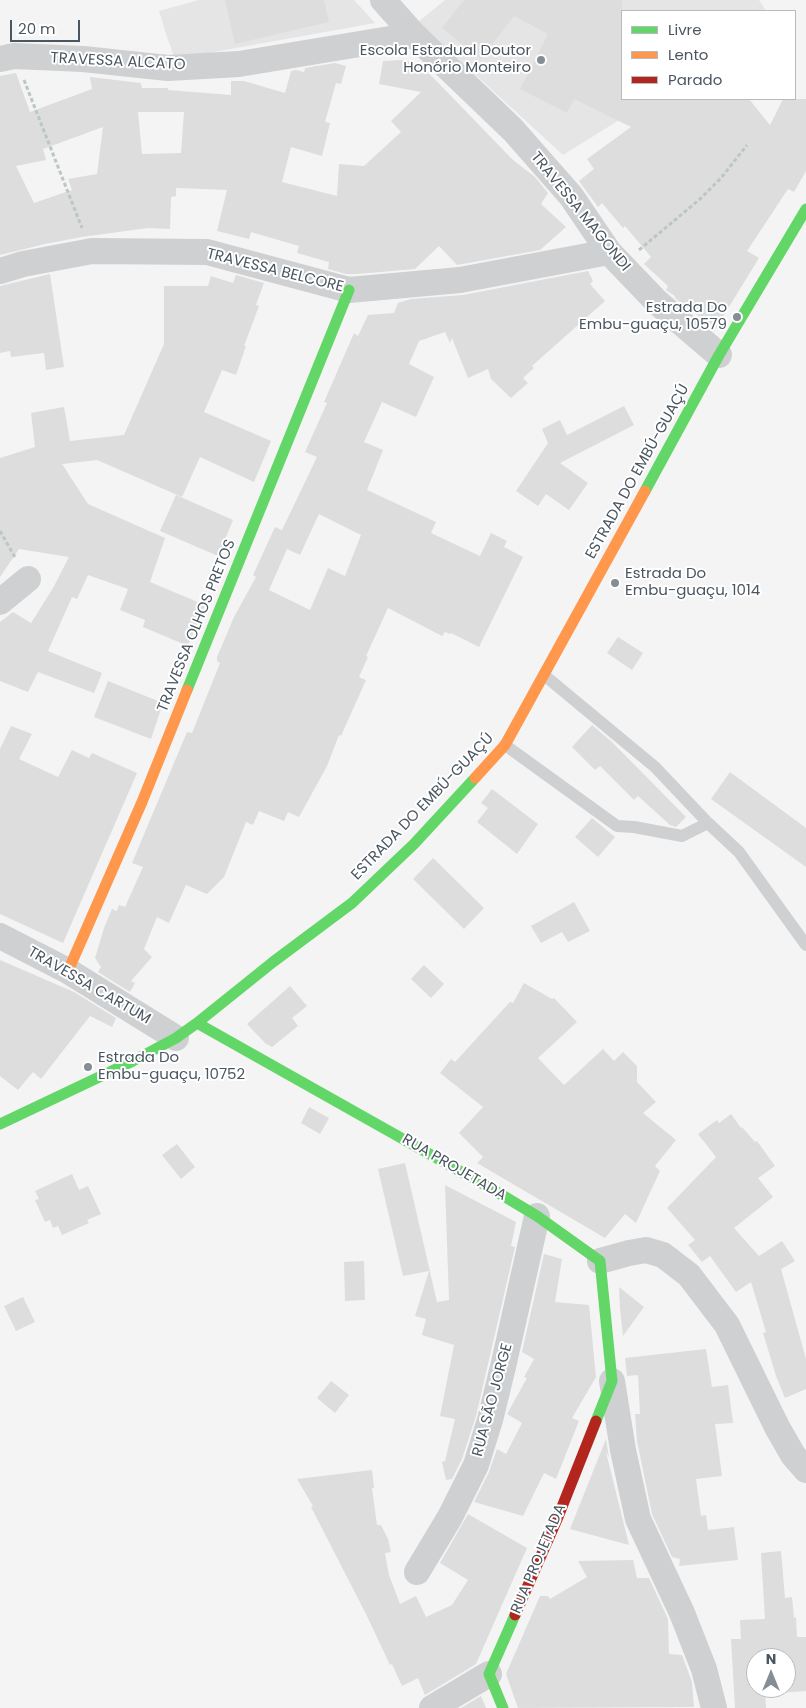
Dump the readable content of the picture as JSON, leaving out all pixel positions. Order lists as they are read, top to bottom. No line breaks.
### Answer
{"streets":{"street":["TRAVESSA ALCATO","TRAVESSA MAGONDI","TRAVESSA BELCORE","ESTRADA DO EMBÚ-GUAÇÚ","TRAVESSA OLHOS PRETOS","TRAVESSA CARTUM","RUA PROJETADA","RUA SÃO JORGE"]},"crossings":[["TRAVESSA ALCATO","TRAVESSA MAGONDI"],["TRAVESSA MAGONDI","TRAVESSA BELCORE"],["TRAVESSA MAGONDI","ESTRADA DO EMBÚ-GUAÇÚ"],["TRAVESSA BELCORE","TRAVESSA OLHOS PRETOS"],["ESTRADA DO EMBÚ-GUAÇÚ","TRAVESSA CARTUM"],["ESTRADA DO EMBÚ-GUAÇÚ","RUA PROJETADA"],["TRAVESSA OLHOS PRETOS","TRAVESSA CARTUM"],["TRAVESSA CARTUM","RUA PROJETADA"],["RUA PROJETADA","RUA SÃO JORGE"]],"places":["Escola Estadual Doutor Honório Monteiro","Estrada Do Embu-guaçu, 10579","Estrada Do Embu-guaçu, 1014","Estrada Do Embu-guaçu, 10752"],"legend":["Livre","Lento","Parado"],"scale_bar":"20 m","north":"top"}
